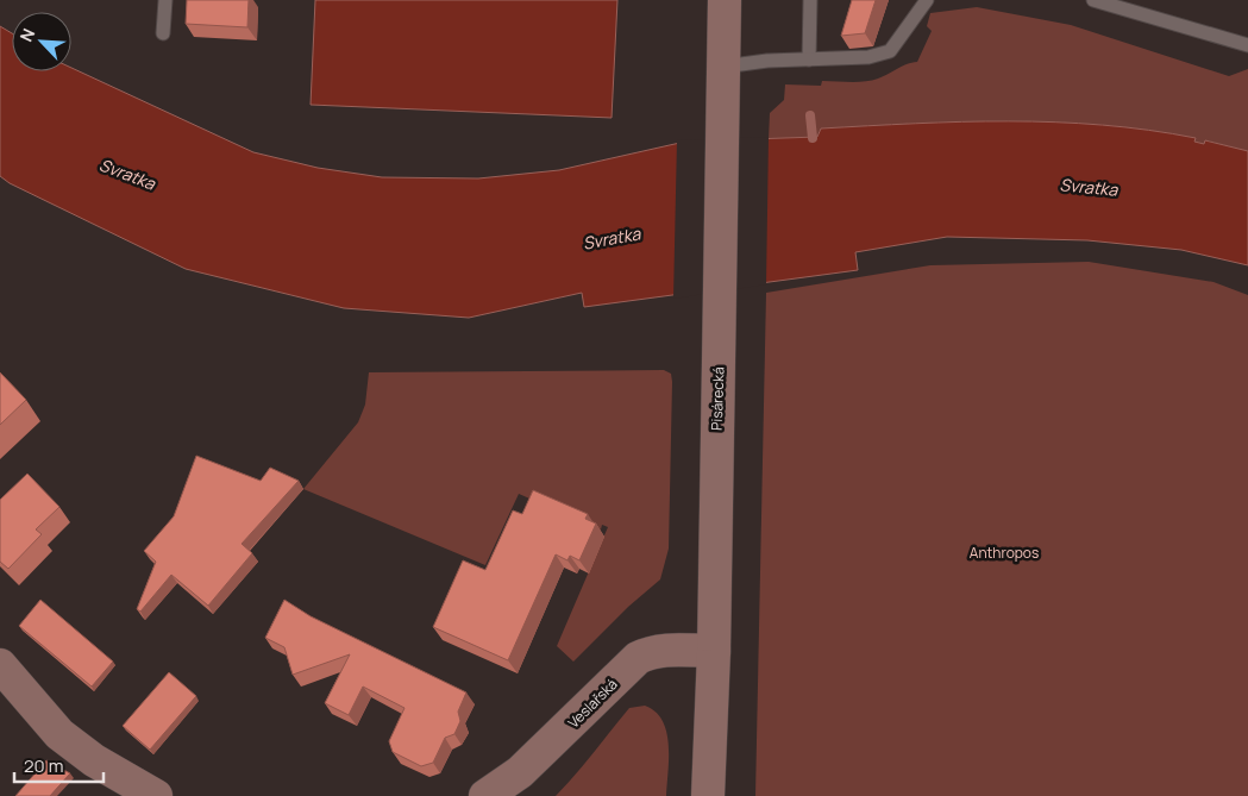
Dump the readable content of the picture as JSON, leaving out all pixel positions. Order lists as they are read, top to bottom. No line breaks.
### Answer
{"streets":{"street":["Pisárecká","Veslařská"]},"crossings":[["Pisárecká","Veslařská"]],"water":["Svratka"],"parks":["Anthropos"],"scale_bar":"20 m","north":"top left"}
